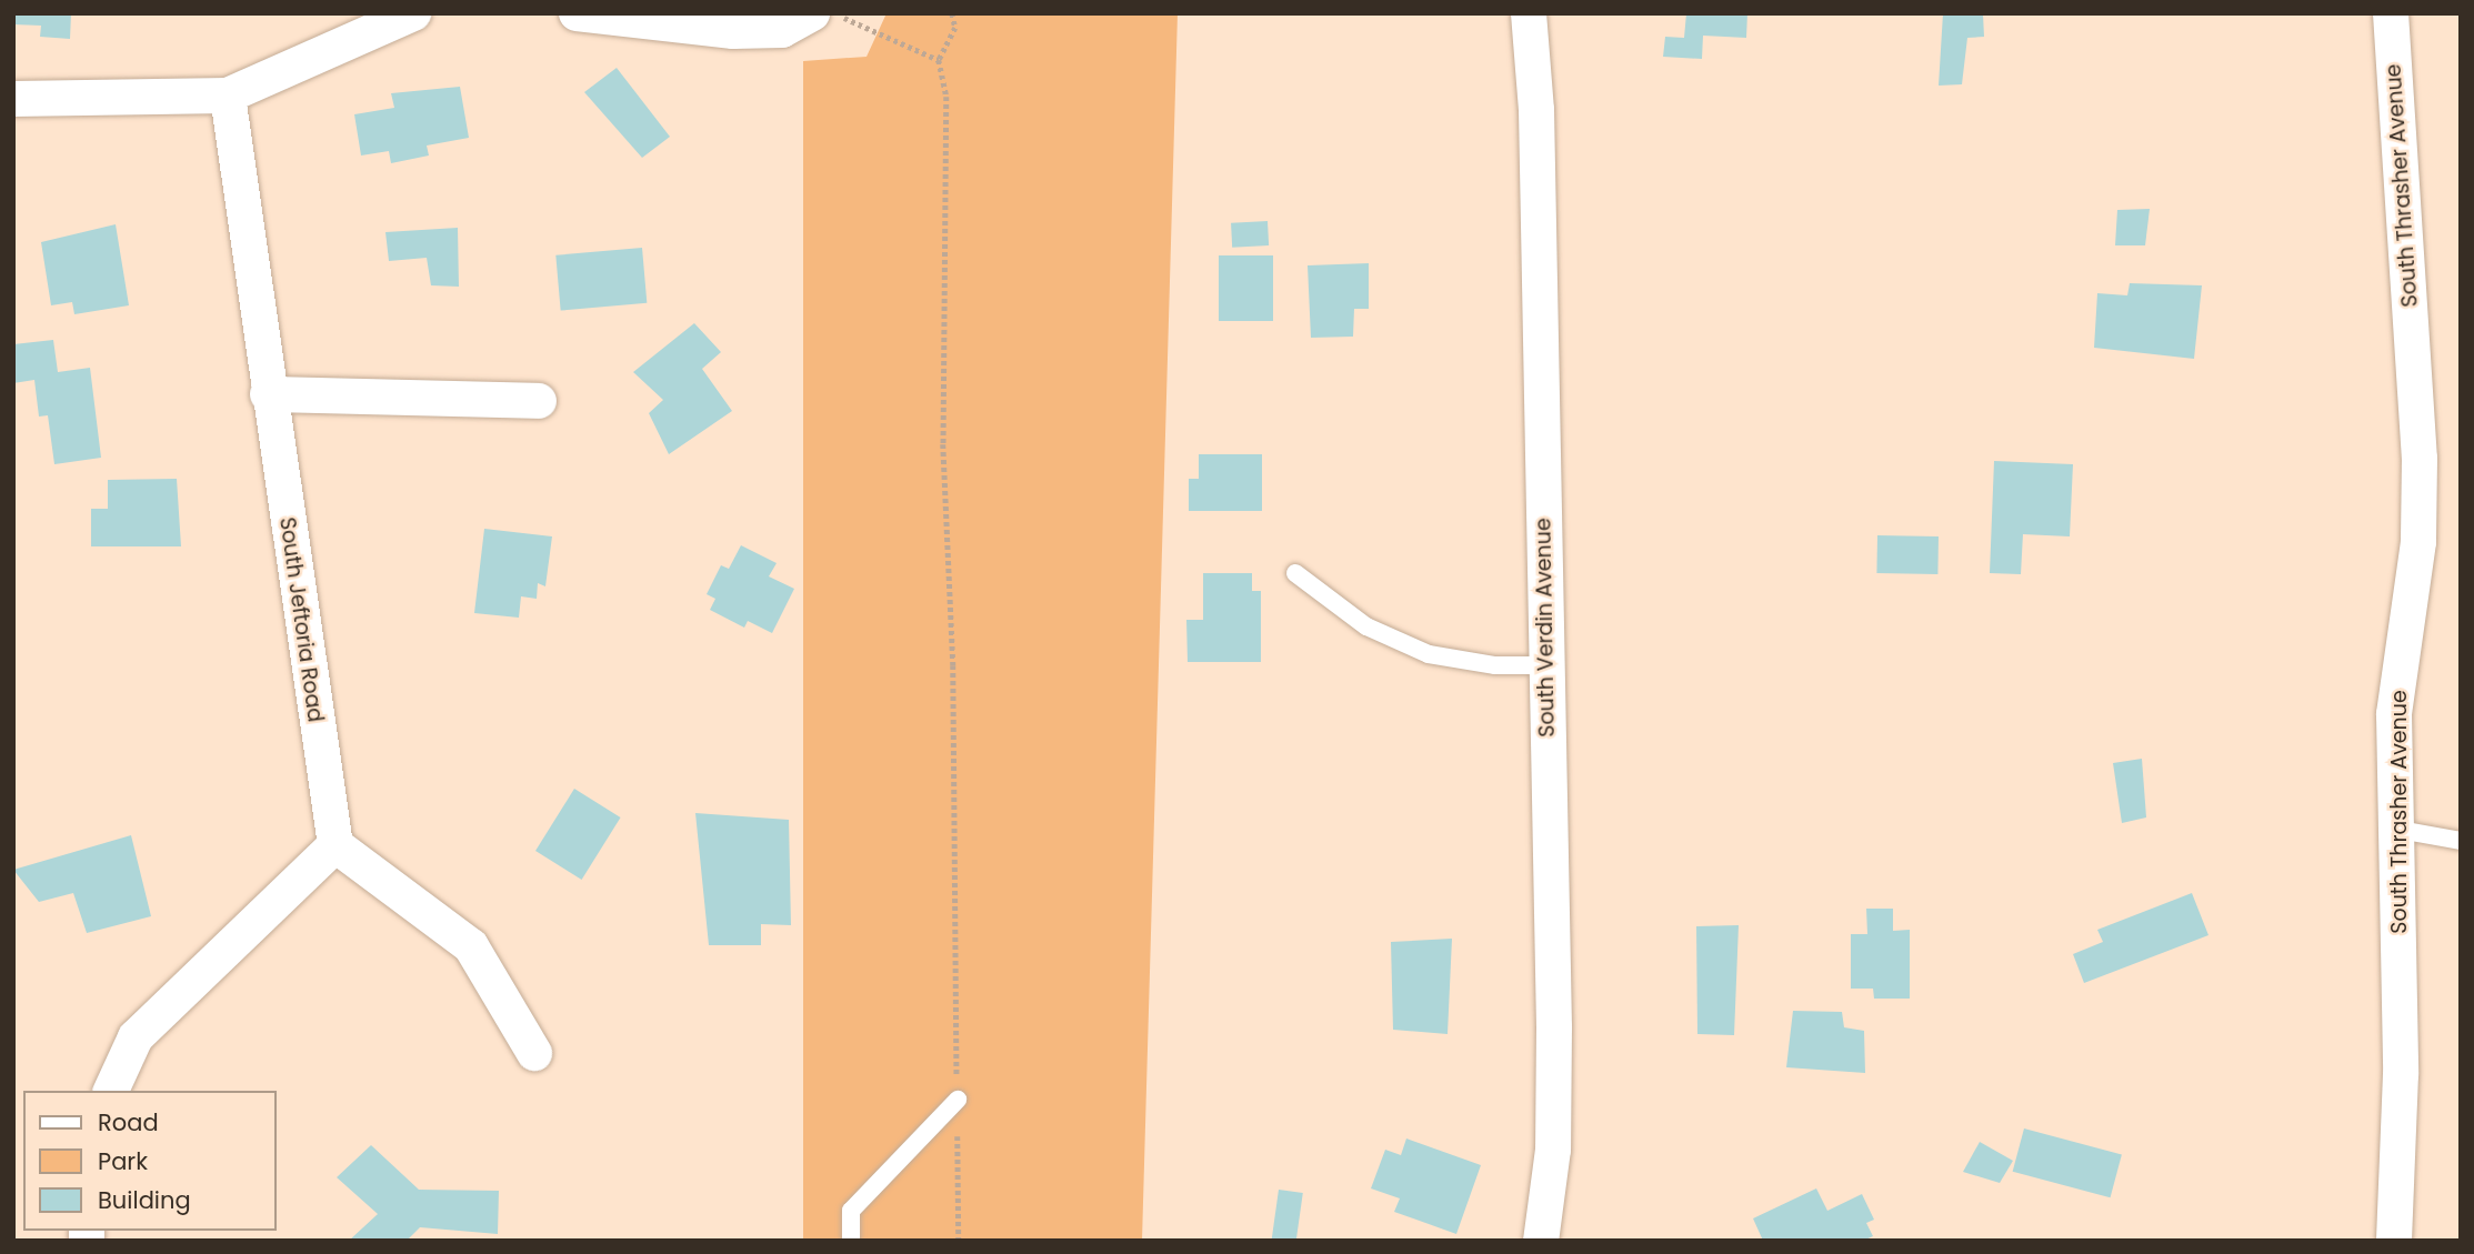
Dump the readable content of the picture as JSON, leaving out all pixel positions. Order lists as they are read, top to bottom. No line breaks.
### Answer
{"streets":{"street":["South Thrasher Avenue","South Jeftoria Road","South Verdin Avenue"]},"legend":["Road","Park","Building"]}
